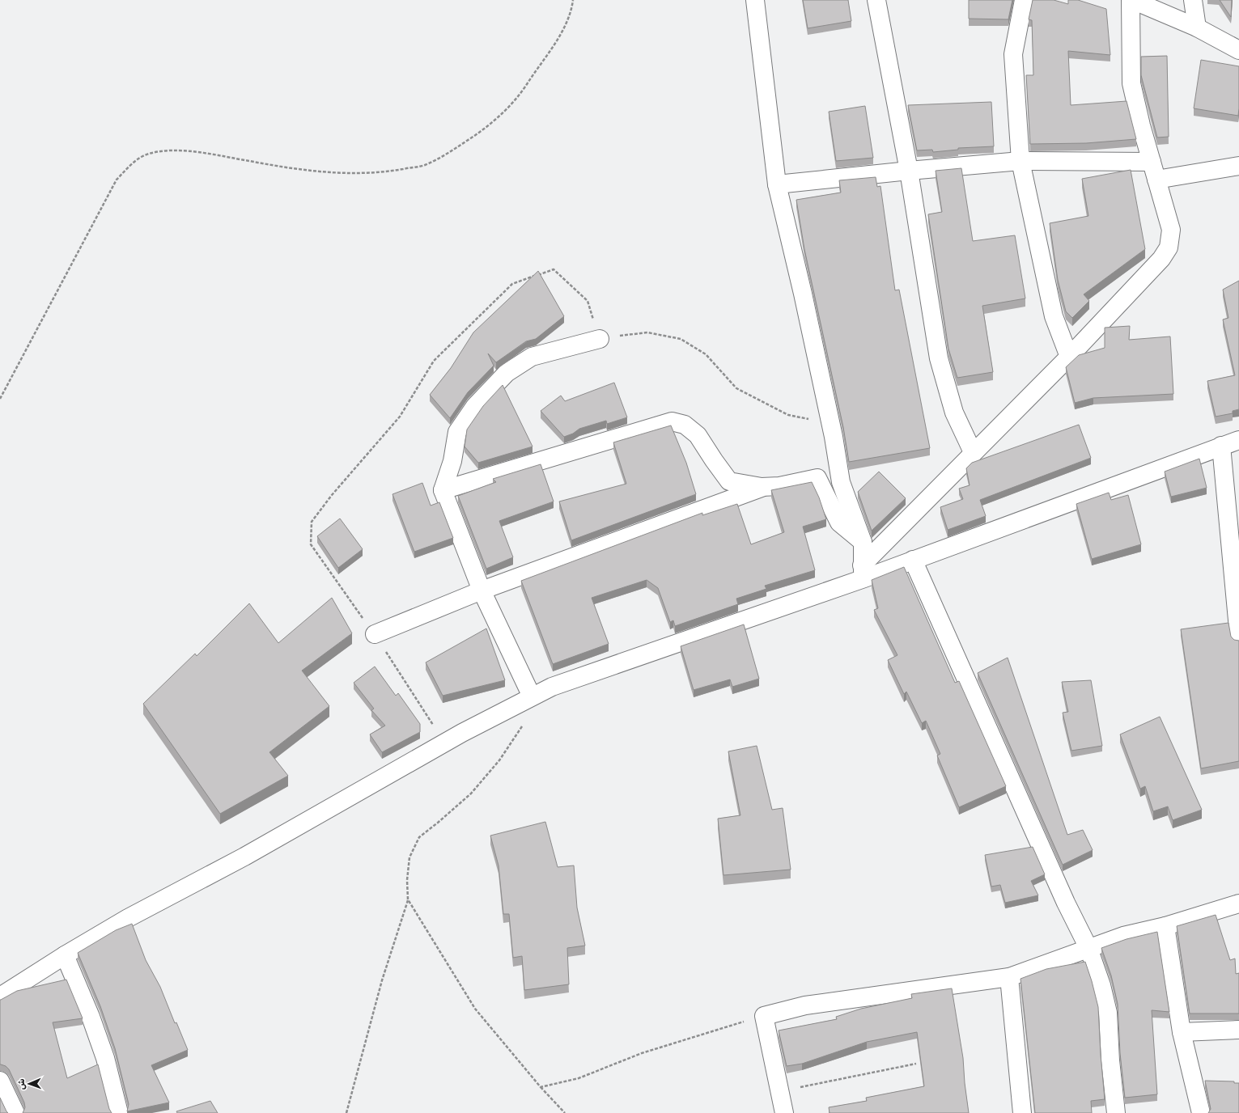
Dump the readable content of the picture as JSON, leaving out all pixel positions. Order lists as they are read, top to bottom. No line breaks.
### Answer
{"north":"left"}
